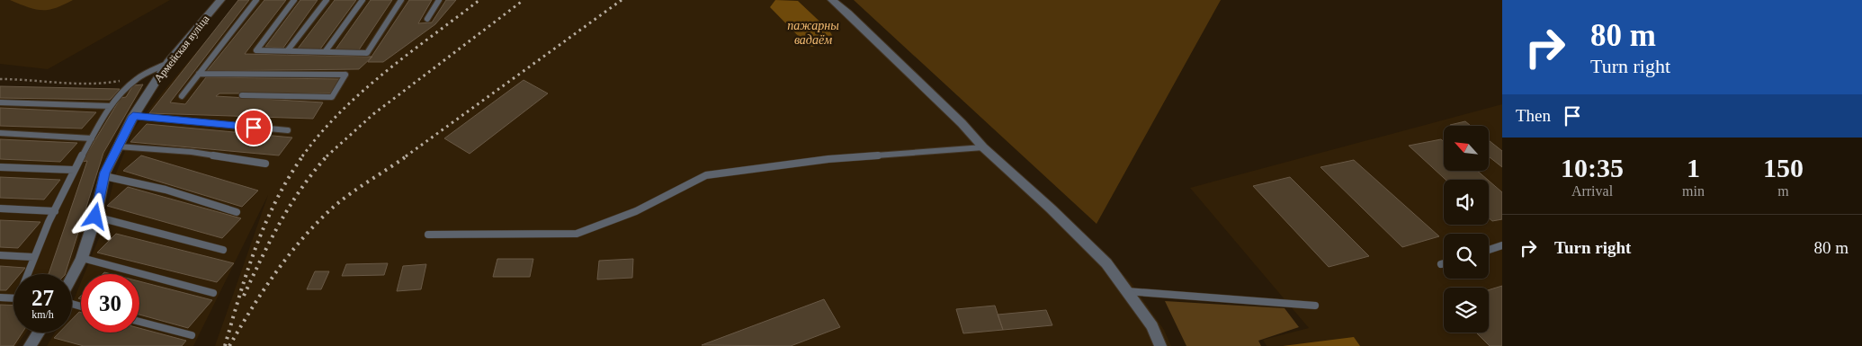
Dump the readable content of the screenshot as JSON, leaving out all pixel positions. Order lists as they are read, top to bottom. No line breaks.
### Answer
{"streets":{"street":["Армейская вуліца"]},"water":["пажарны вадаём"],"north":"top left","page":{"turn":["80 m","Turn right"],"then":"Then","eta":["10:35","Arrival","1","min","150","m"],"list":[{"name":"Turn right","value":"80 m"}],"speed":"27 km/h","limit":"30"}}
